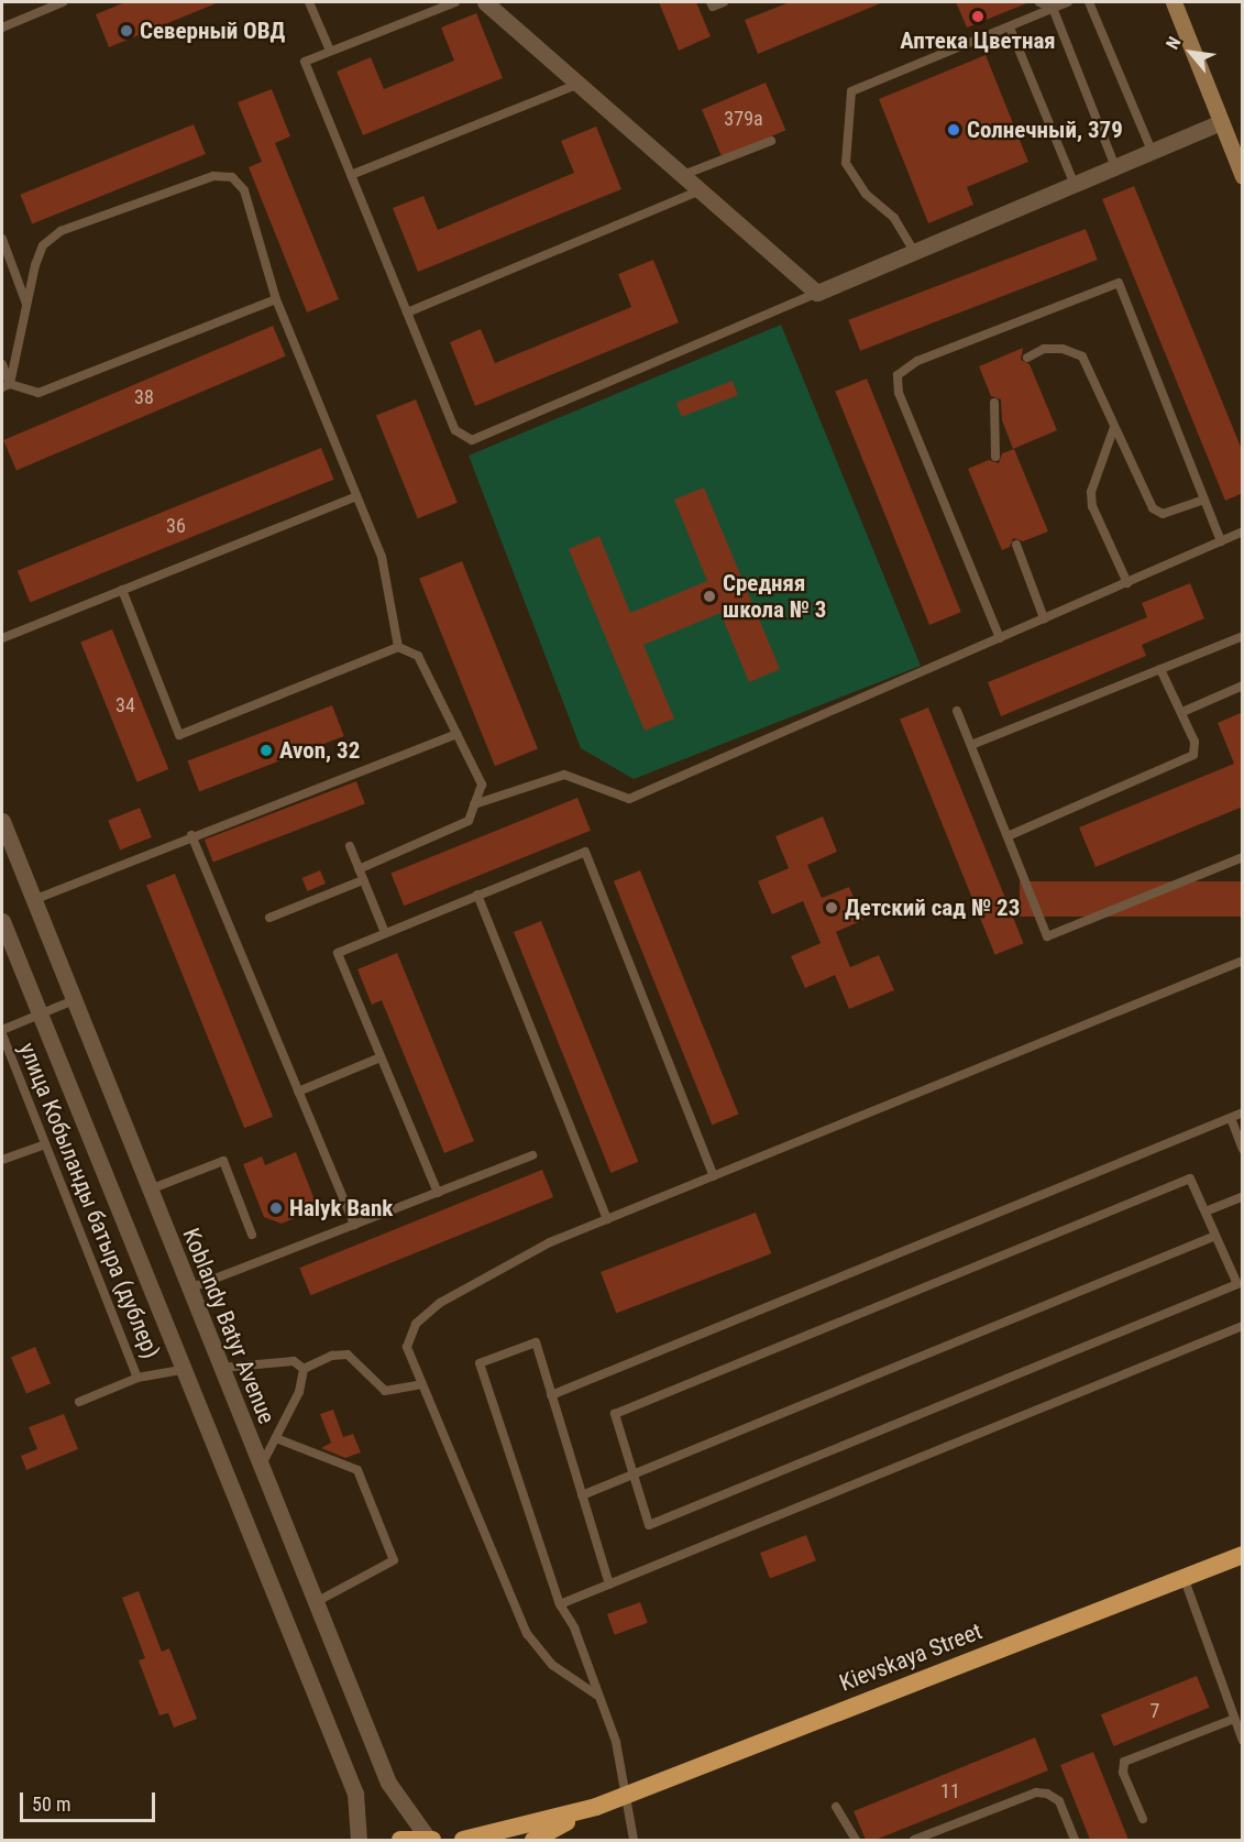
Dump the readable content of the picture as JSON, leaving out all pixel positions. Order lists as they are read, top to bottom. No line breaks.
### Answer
{"streets":{"highway":["Kievskaya Street"],"street":["Koblandy Batyr Avenue"],"lane":["улица Кобыланды батыра (дублер)"]},"places":["Аптека Цветная","Северный ОВД","Солнечный, 379","Средняя школа № 3","Avon, 32","Детский сад № 23","Halyk Bank"],"house_numbers":["379а","38","36","34","7","11"],"scale_bar":"50 m","north":"top left"}
